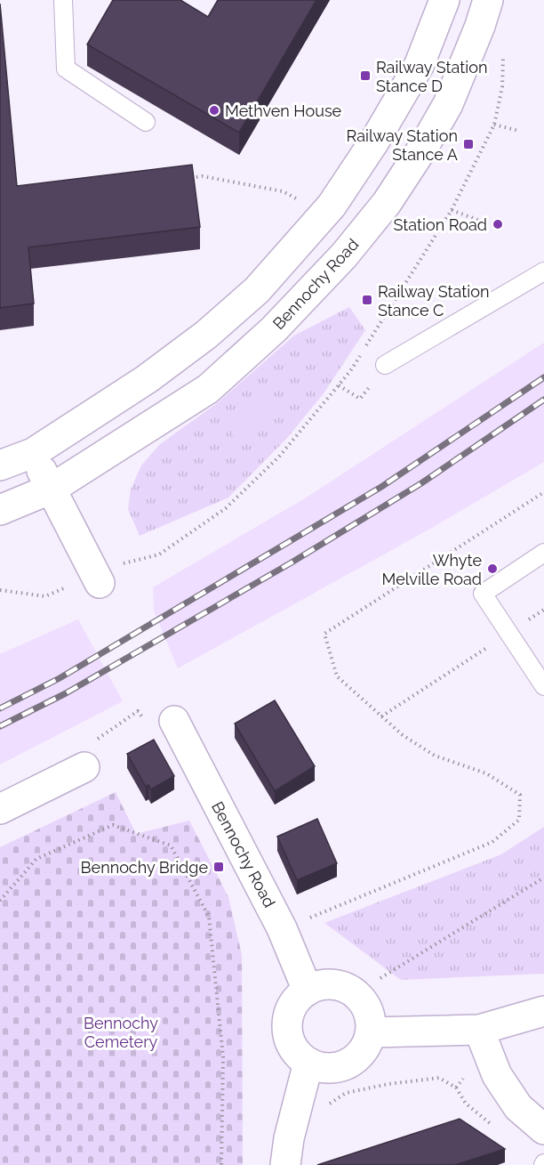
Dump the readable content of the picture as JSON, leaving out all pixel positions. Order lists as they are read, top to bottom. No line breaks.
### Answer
{"streets":{"main road":["Bennochy Road"]},"parks":["Bennochy Cemetery"],"places":{"transit":["Railway Station Stance D","Railway Station Stance A","Railway Station Stance C","Bennochy Bridge"],"other":["Methven House","Station Road","Whyte Melville Road"]}}
